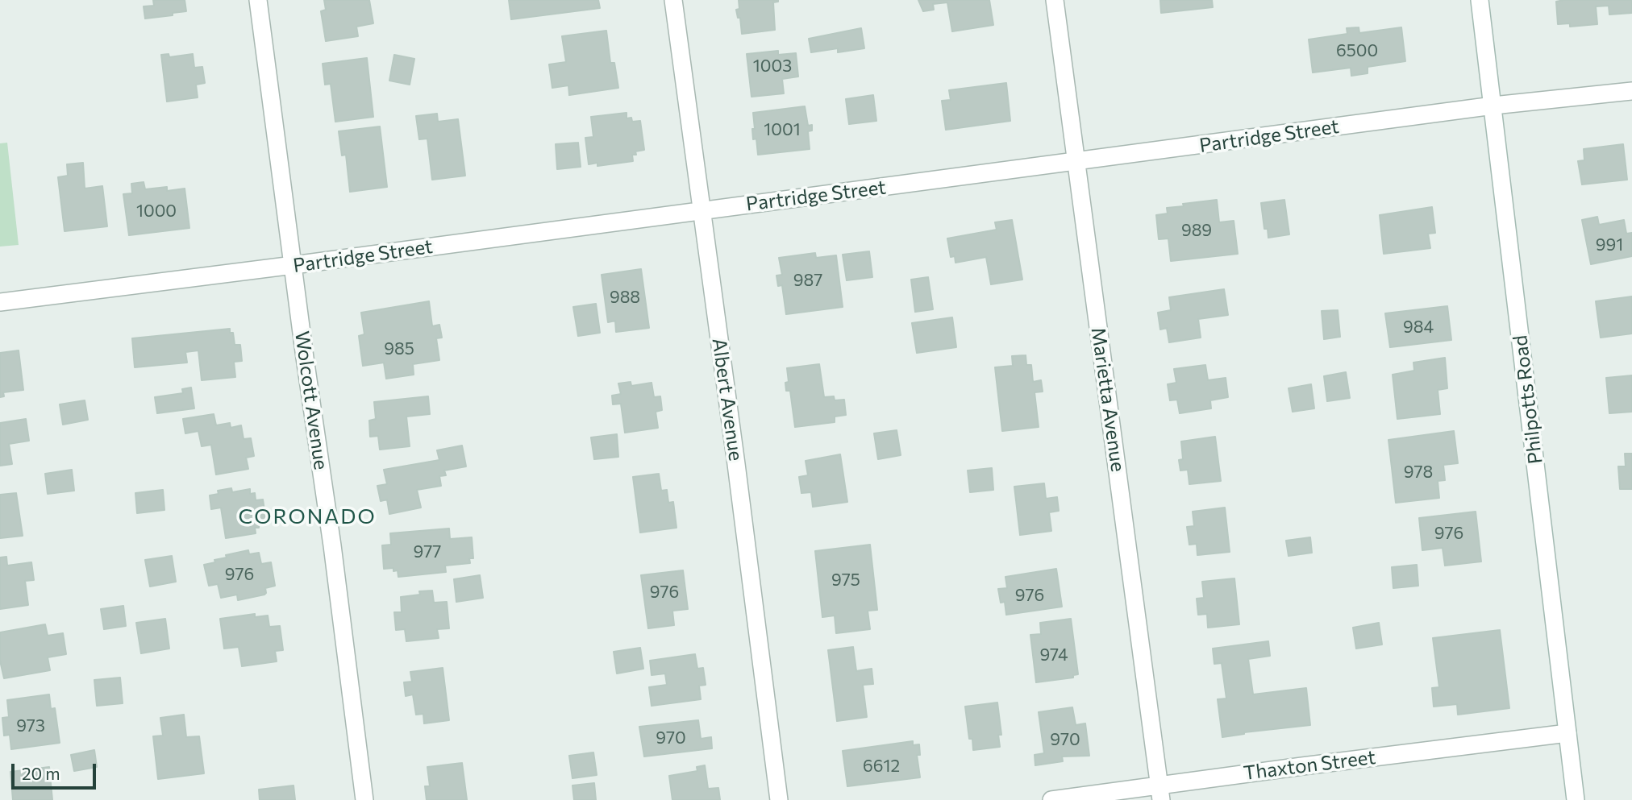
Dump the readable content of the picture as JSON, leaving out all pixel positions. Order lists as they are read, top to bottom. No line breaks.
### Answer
{"streets":{"street":["Partridge Street","Albert Avenue","Marietta Avenue","Philpotts Road","Wolcott Avenue","Thaxton Street"]},"crossings":[["Partridge Street","Albert Avenue"],["Partridge Street","Marietta Avenue"],["Partridge Street","Philpotts Road"],["Partridge Street","Wolcott Avenue"],["Marietta Avenue","Thaxton Street"],["Philpotts Road","Thaxton Street"]],"districts":["CORONADO"],"house_numbers":["6500","1003","1001","1000","989","991","987","988","984","985","978","976","977","976","975","976","976","974","973","970","970","6612"],"scale_bar":"20 m"}
